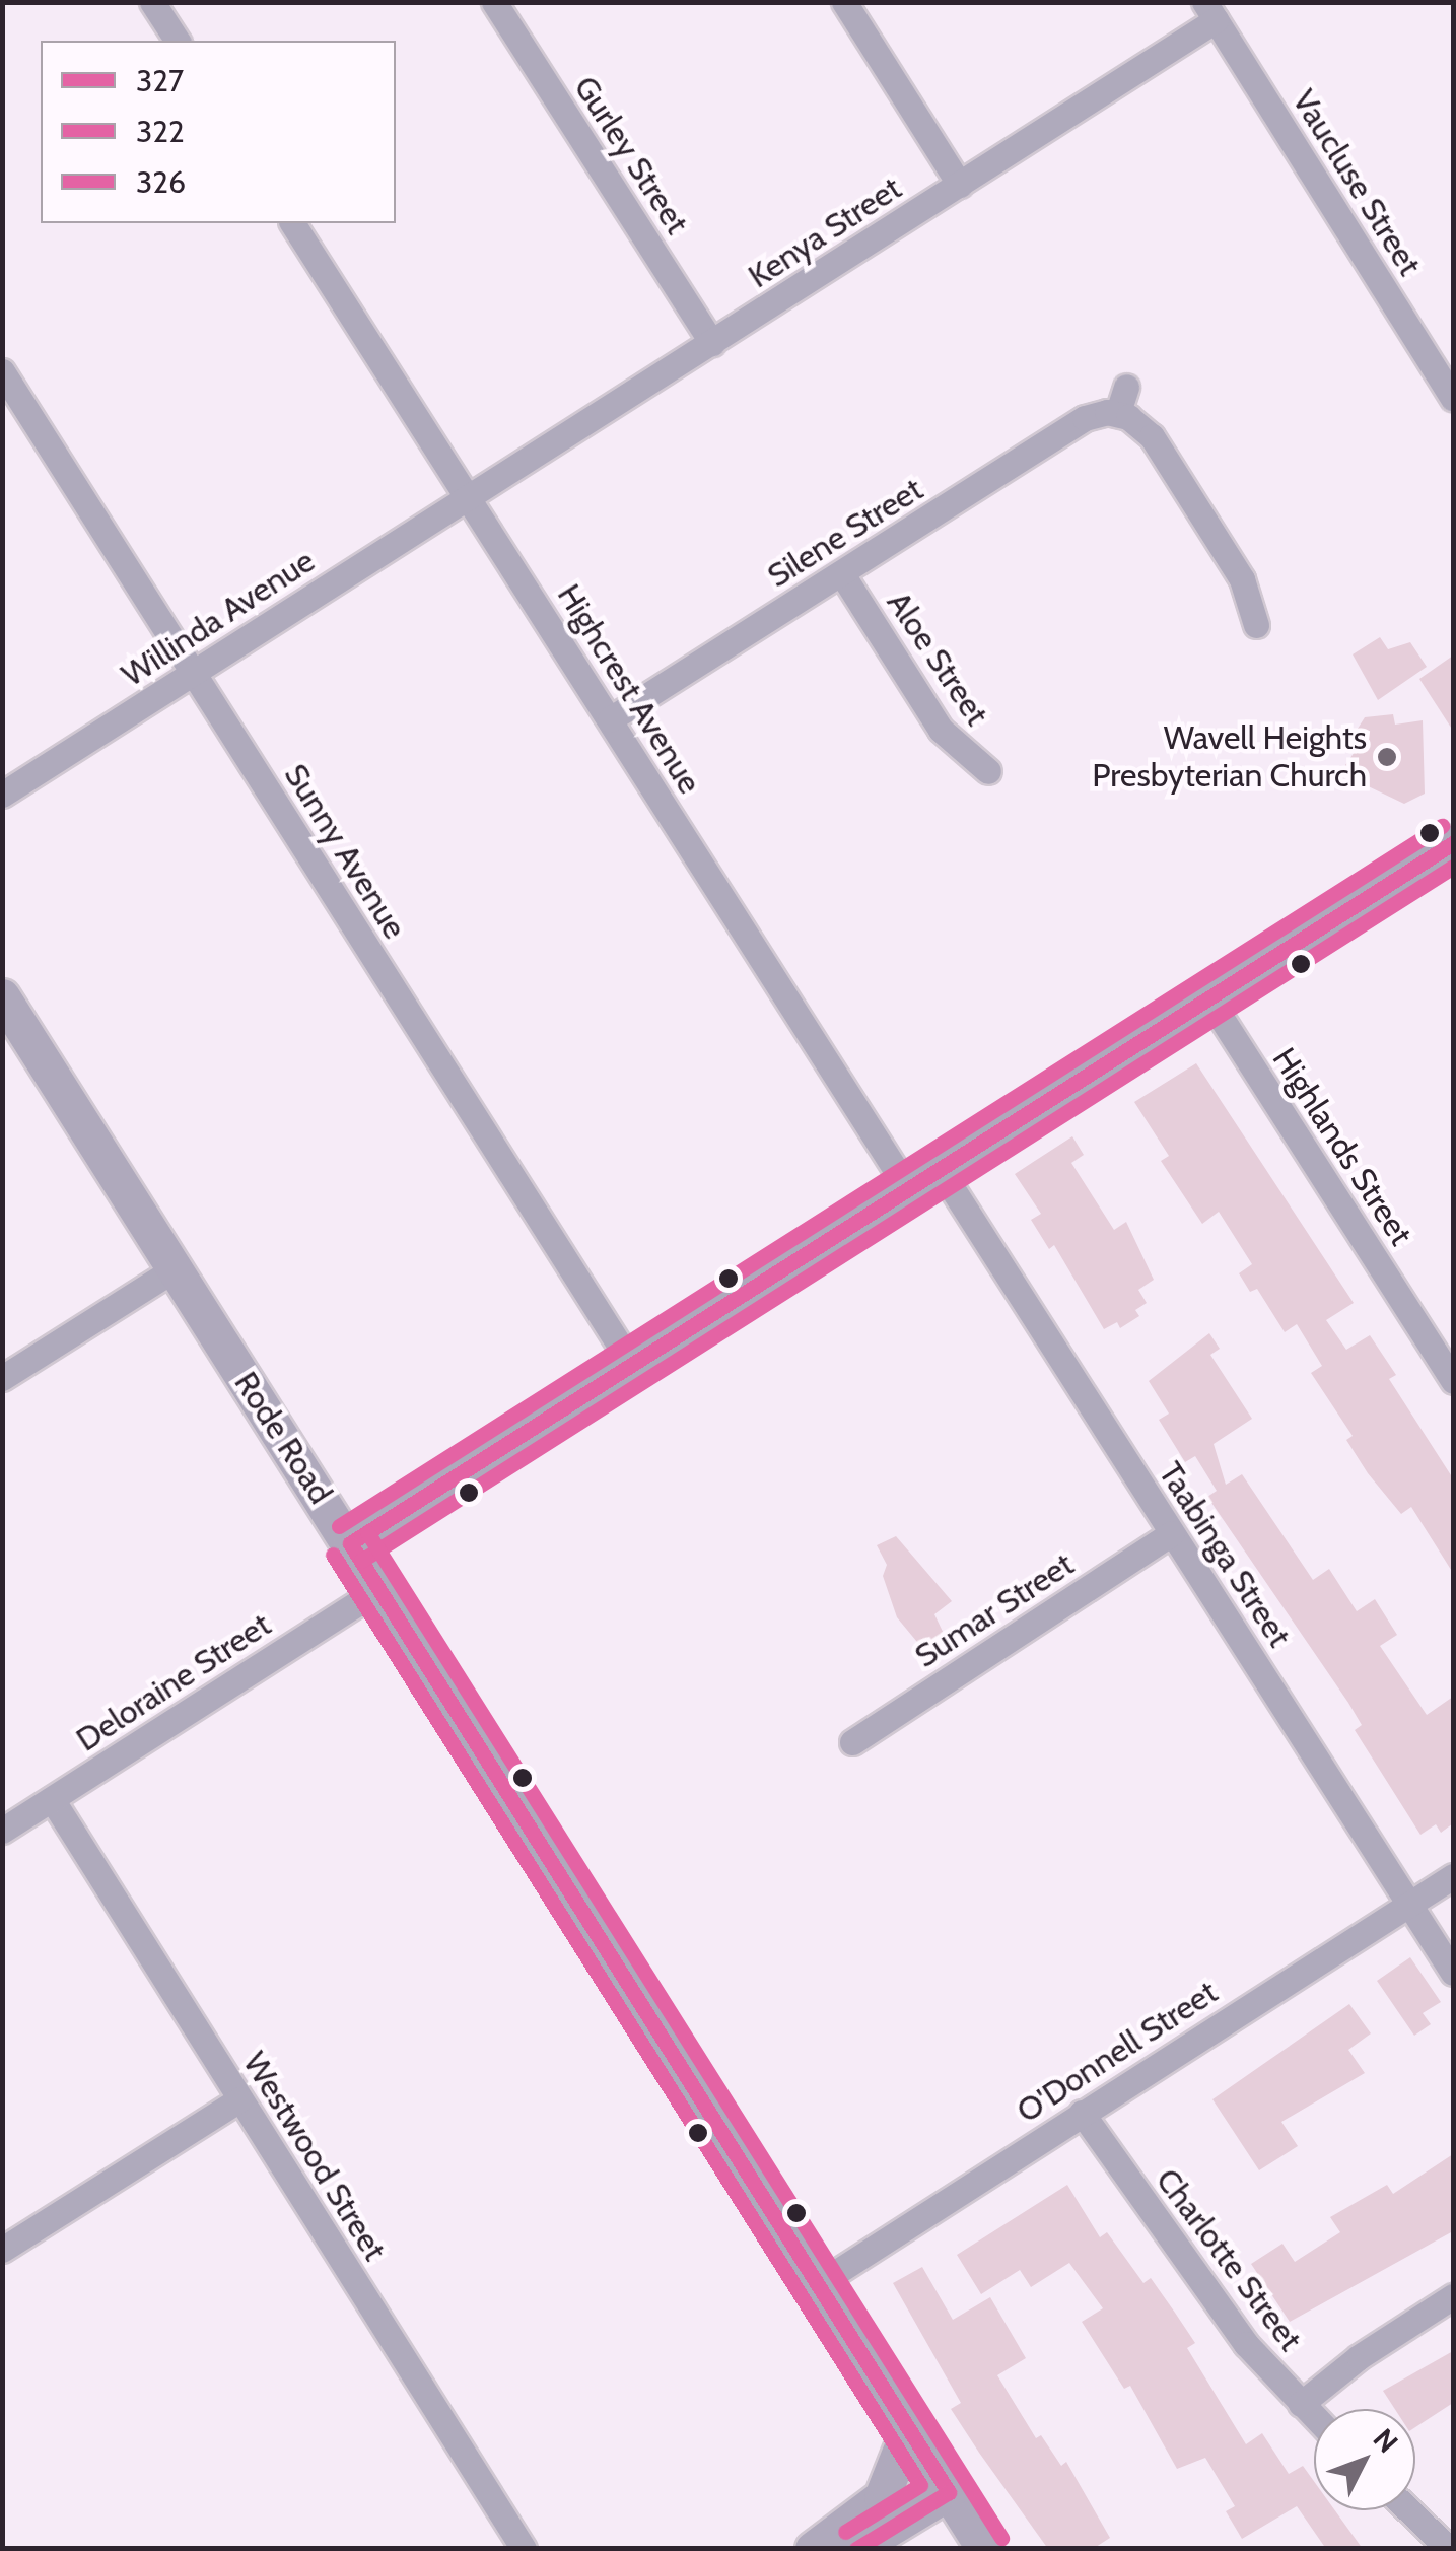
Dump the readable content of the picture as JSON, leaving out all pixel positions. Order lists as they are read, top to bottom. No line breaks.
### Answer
{"streets":{"main road":["Rode Road"],"street":["Gurley Street","Vaucluse Street","Kenya Street","Silene Street","Willinda Avenue","Aloe Street","Highcrest Avenue","Sunny Avenue","Highlands Street","Taabinga Street","Sumar Street","Deloraine Street","O'Donnell Street","Westwood Street","Charlotte Street"]},"crossings":[["Gurley Street","Kenya Street"],["Vaucluse Street","Kenya Street"],["Kenya Street","Willinda Avenue"],["Kenya Street","Highcrest Avenue"],["Silene Street","Aloe Street"],["Silene Street","Highcrest Avenue"],["Willinda Avenue","Highcrest Avenue"],["Willinda Avenue","Sunny Avenue"],["Rode Road","Deloraine Street"],["Rode Road","O'Donnell Street"],["Taabinga Street","Sumar Street"],["Taabinga Street","O'Donnell Street"],["Deloraine Street","Westwood Street"],["O'Donnell Street","Charlotte Street"]],"places":["Wavell Heights Presbyterian Church"],"lines":["transit line 326","transit line 327","transit line 322"],"legend":["327","322","326"],"north":"top right"}
